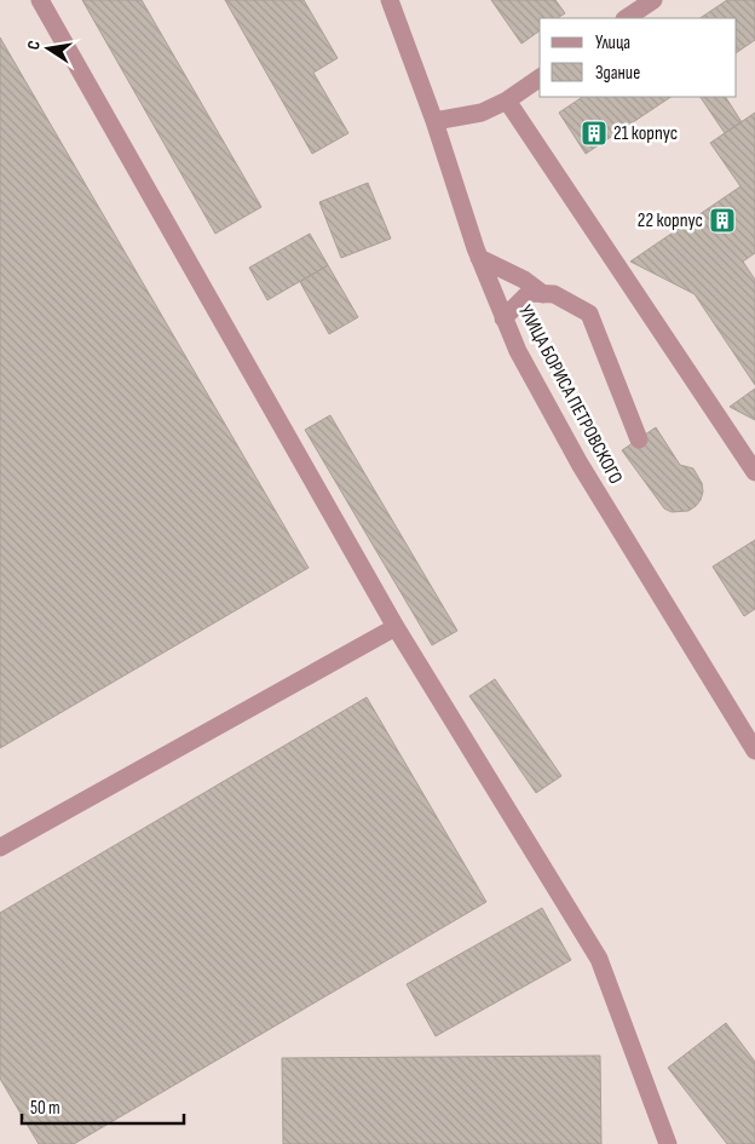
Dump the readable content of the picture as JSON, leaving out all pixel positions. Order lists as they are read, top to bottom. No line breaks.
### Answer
{"streets":{"street":["УЛИЦА БОРИСА ПЕТРОВСКОГО"]},"places":{"building":["21 корпус","22 корпус"]},"legend":["Улица","Здание"],"scale_bar":"50 m","north":"left"}
